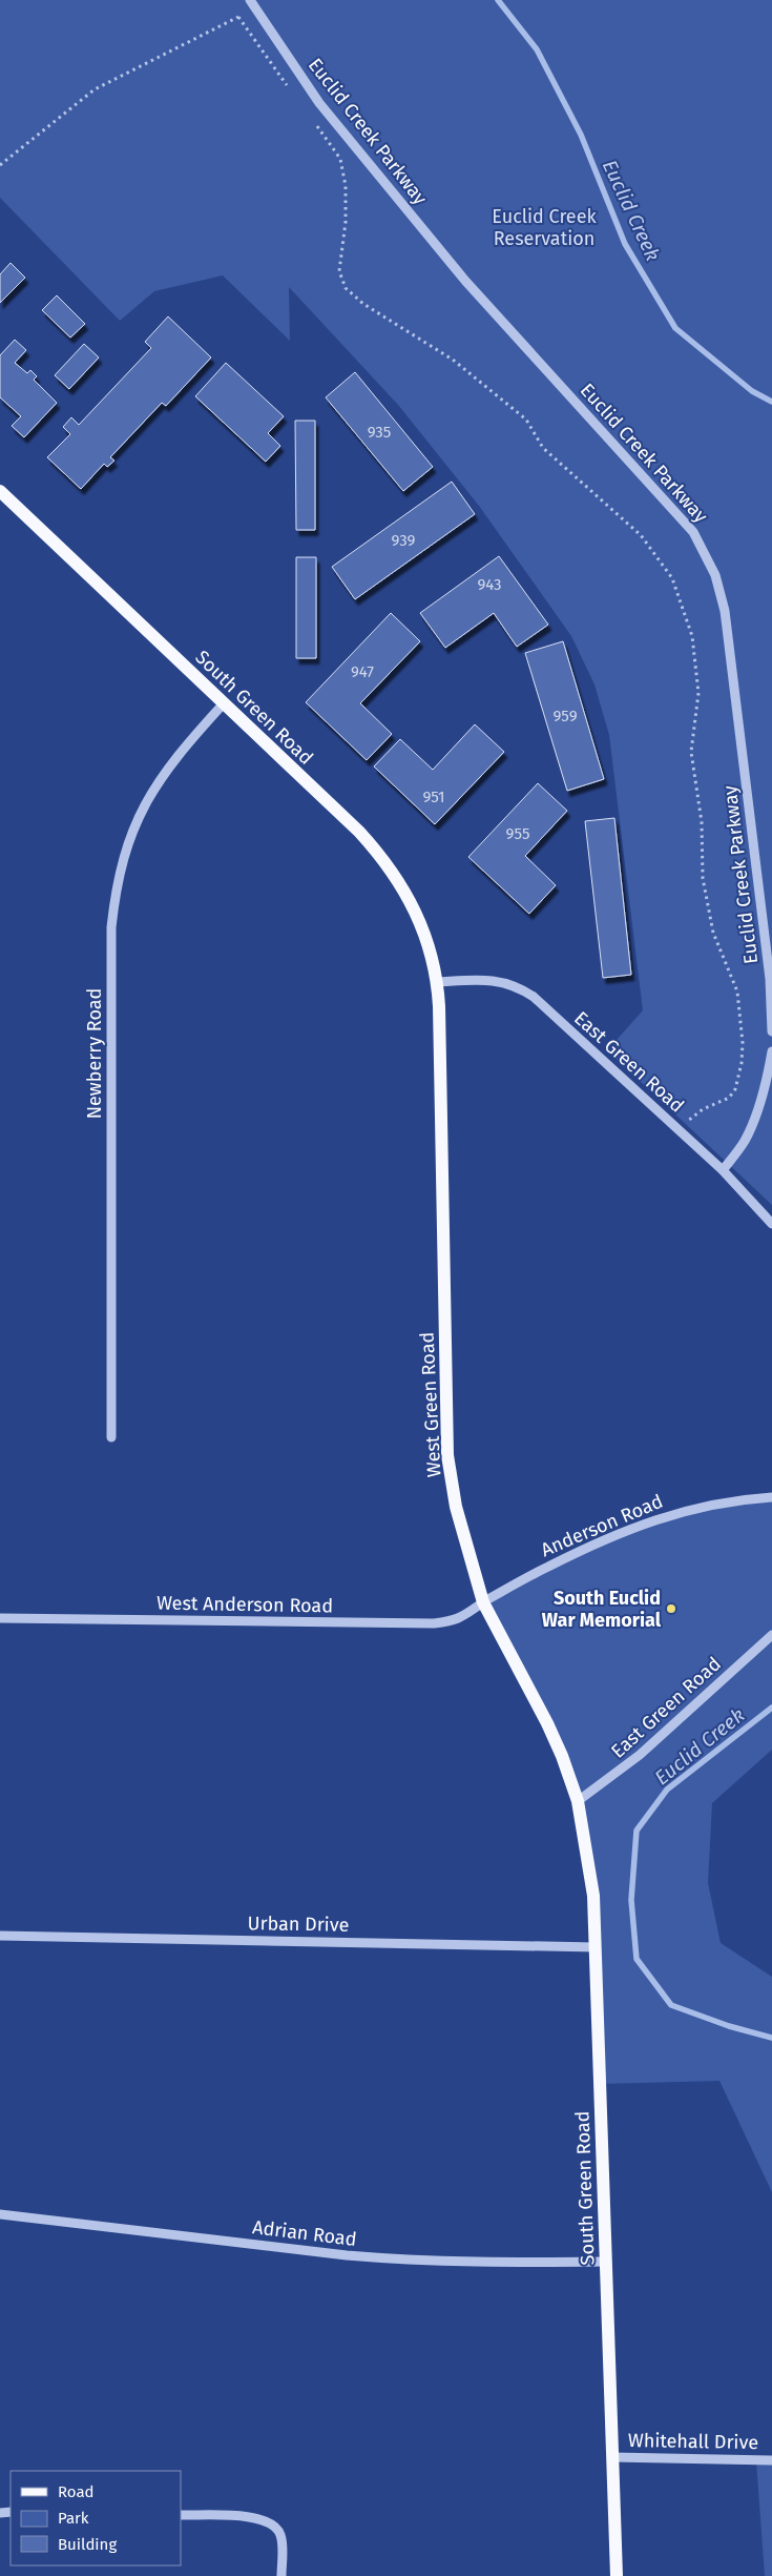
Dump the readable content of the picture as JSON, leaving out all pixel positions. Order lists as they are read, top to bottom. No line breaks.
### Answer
{"streets":{"main road":["South Green Road","West Green Road"],"street":["Euclid Creek Parkway","Newberry Road","East Green Road","Anderson Road","West Anderson Road","Urban Drive","Adrian Road","Whitehall Drive"]},"crossings":[["South Green Road","Newberry Road"],["South Green Road","East Green Road"],["South Green Road","West Green Road"],["South Green Road","Urban Drive"],["South Green Road","Adrian Road"],["South Green Road","Whitehall Drive"],["East Green Road","West Green Road"],["West Green Road","Anderson Road"],["West Green Road","West Anderson Road"],["Anderson Road","West Anderson Road"]],"water":["Euclid Creek"],"parks":["Euclid Creek Reservation"],"places":["South Euclid War Memorial"],"house_numbers":["935","939","943","947","959","951","955"],"legend":["Road","Park","Building"]}
